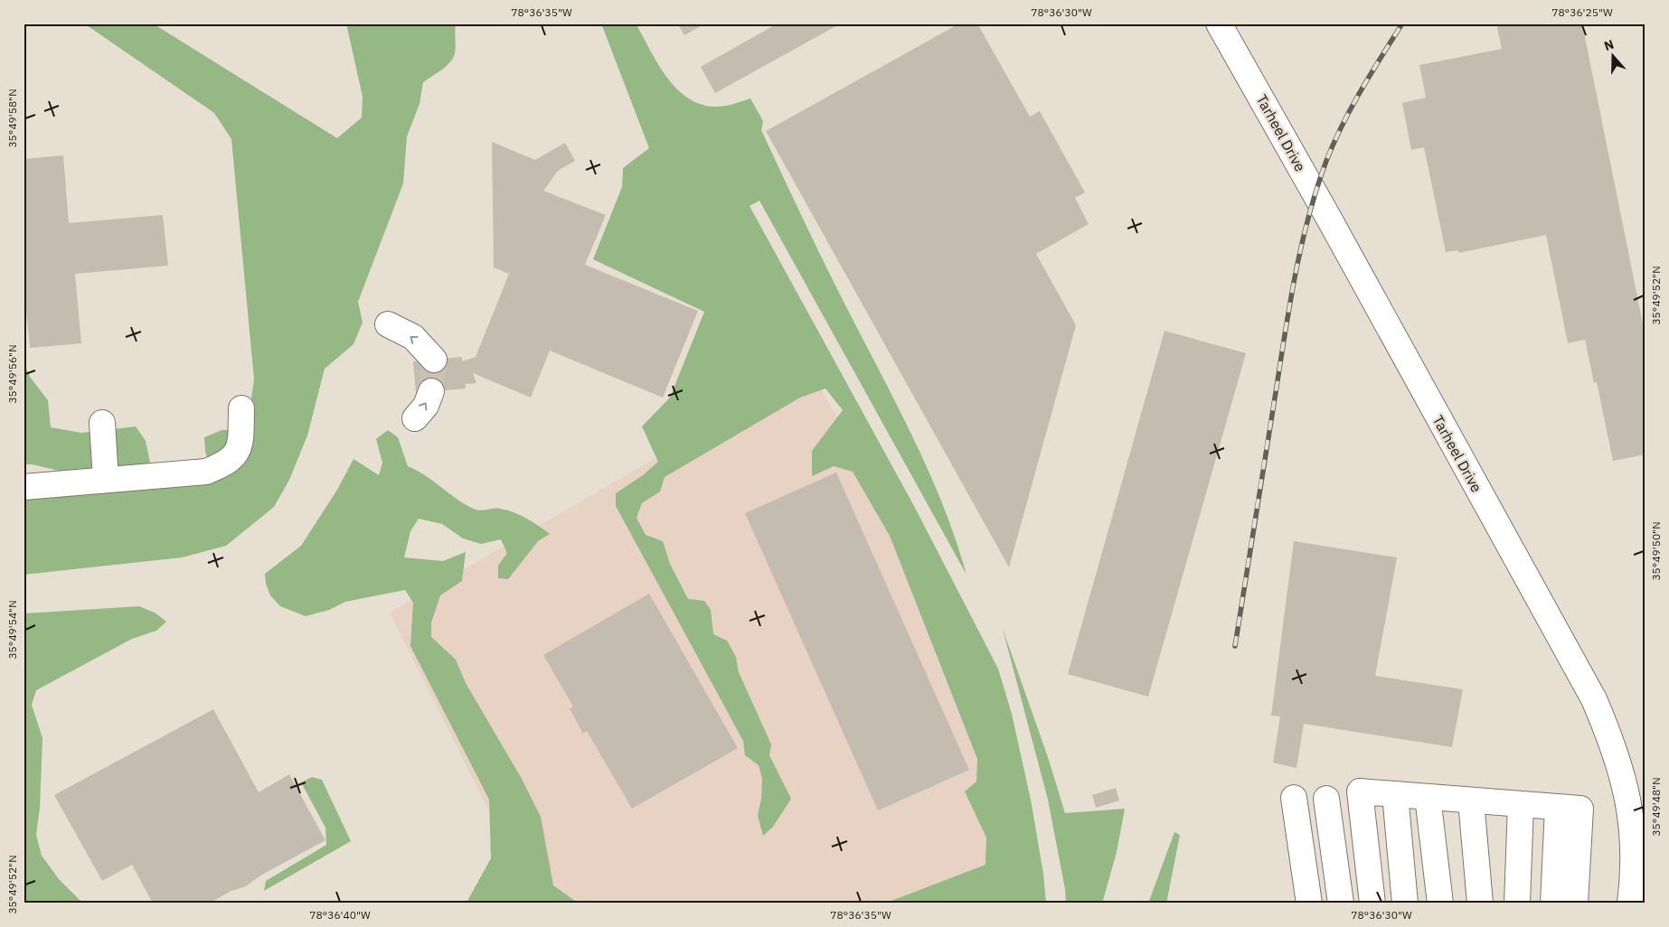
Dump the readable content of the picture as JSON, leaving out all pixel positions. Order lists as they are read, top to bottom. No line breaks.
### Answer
{"streets":{"street":["Tarheel Drive"]},"north":"top","coordinates":["78°36'35\"W","78°36'30\"W","78°36'25\"W","35°49'58\"N","35°49'52\"N","35°49'56\"N","35°49'50\"N","35°49'54\"N","35°49'48\"N","78°36'40\"W"]}
